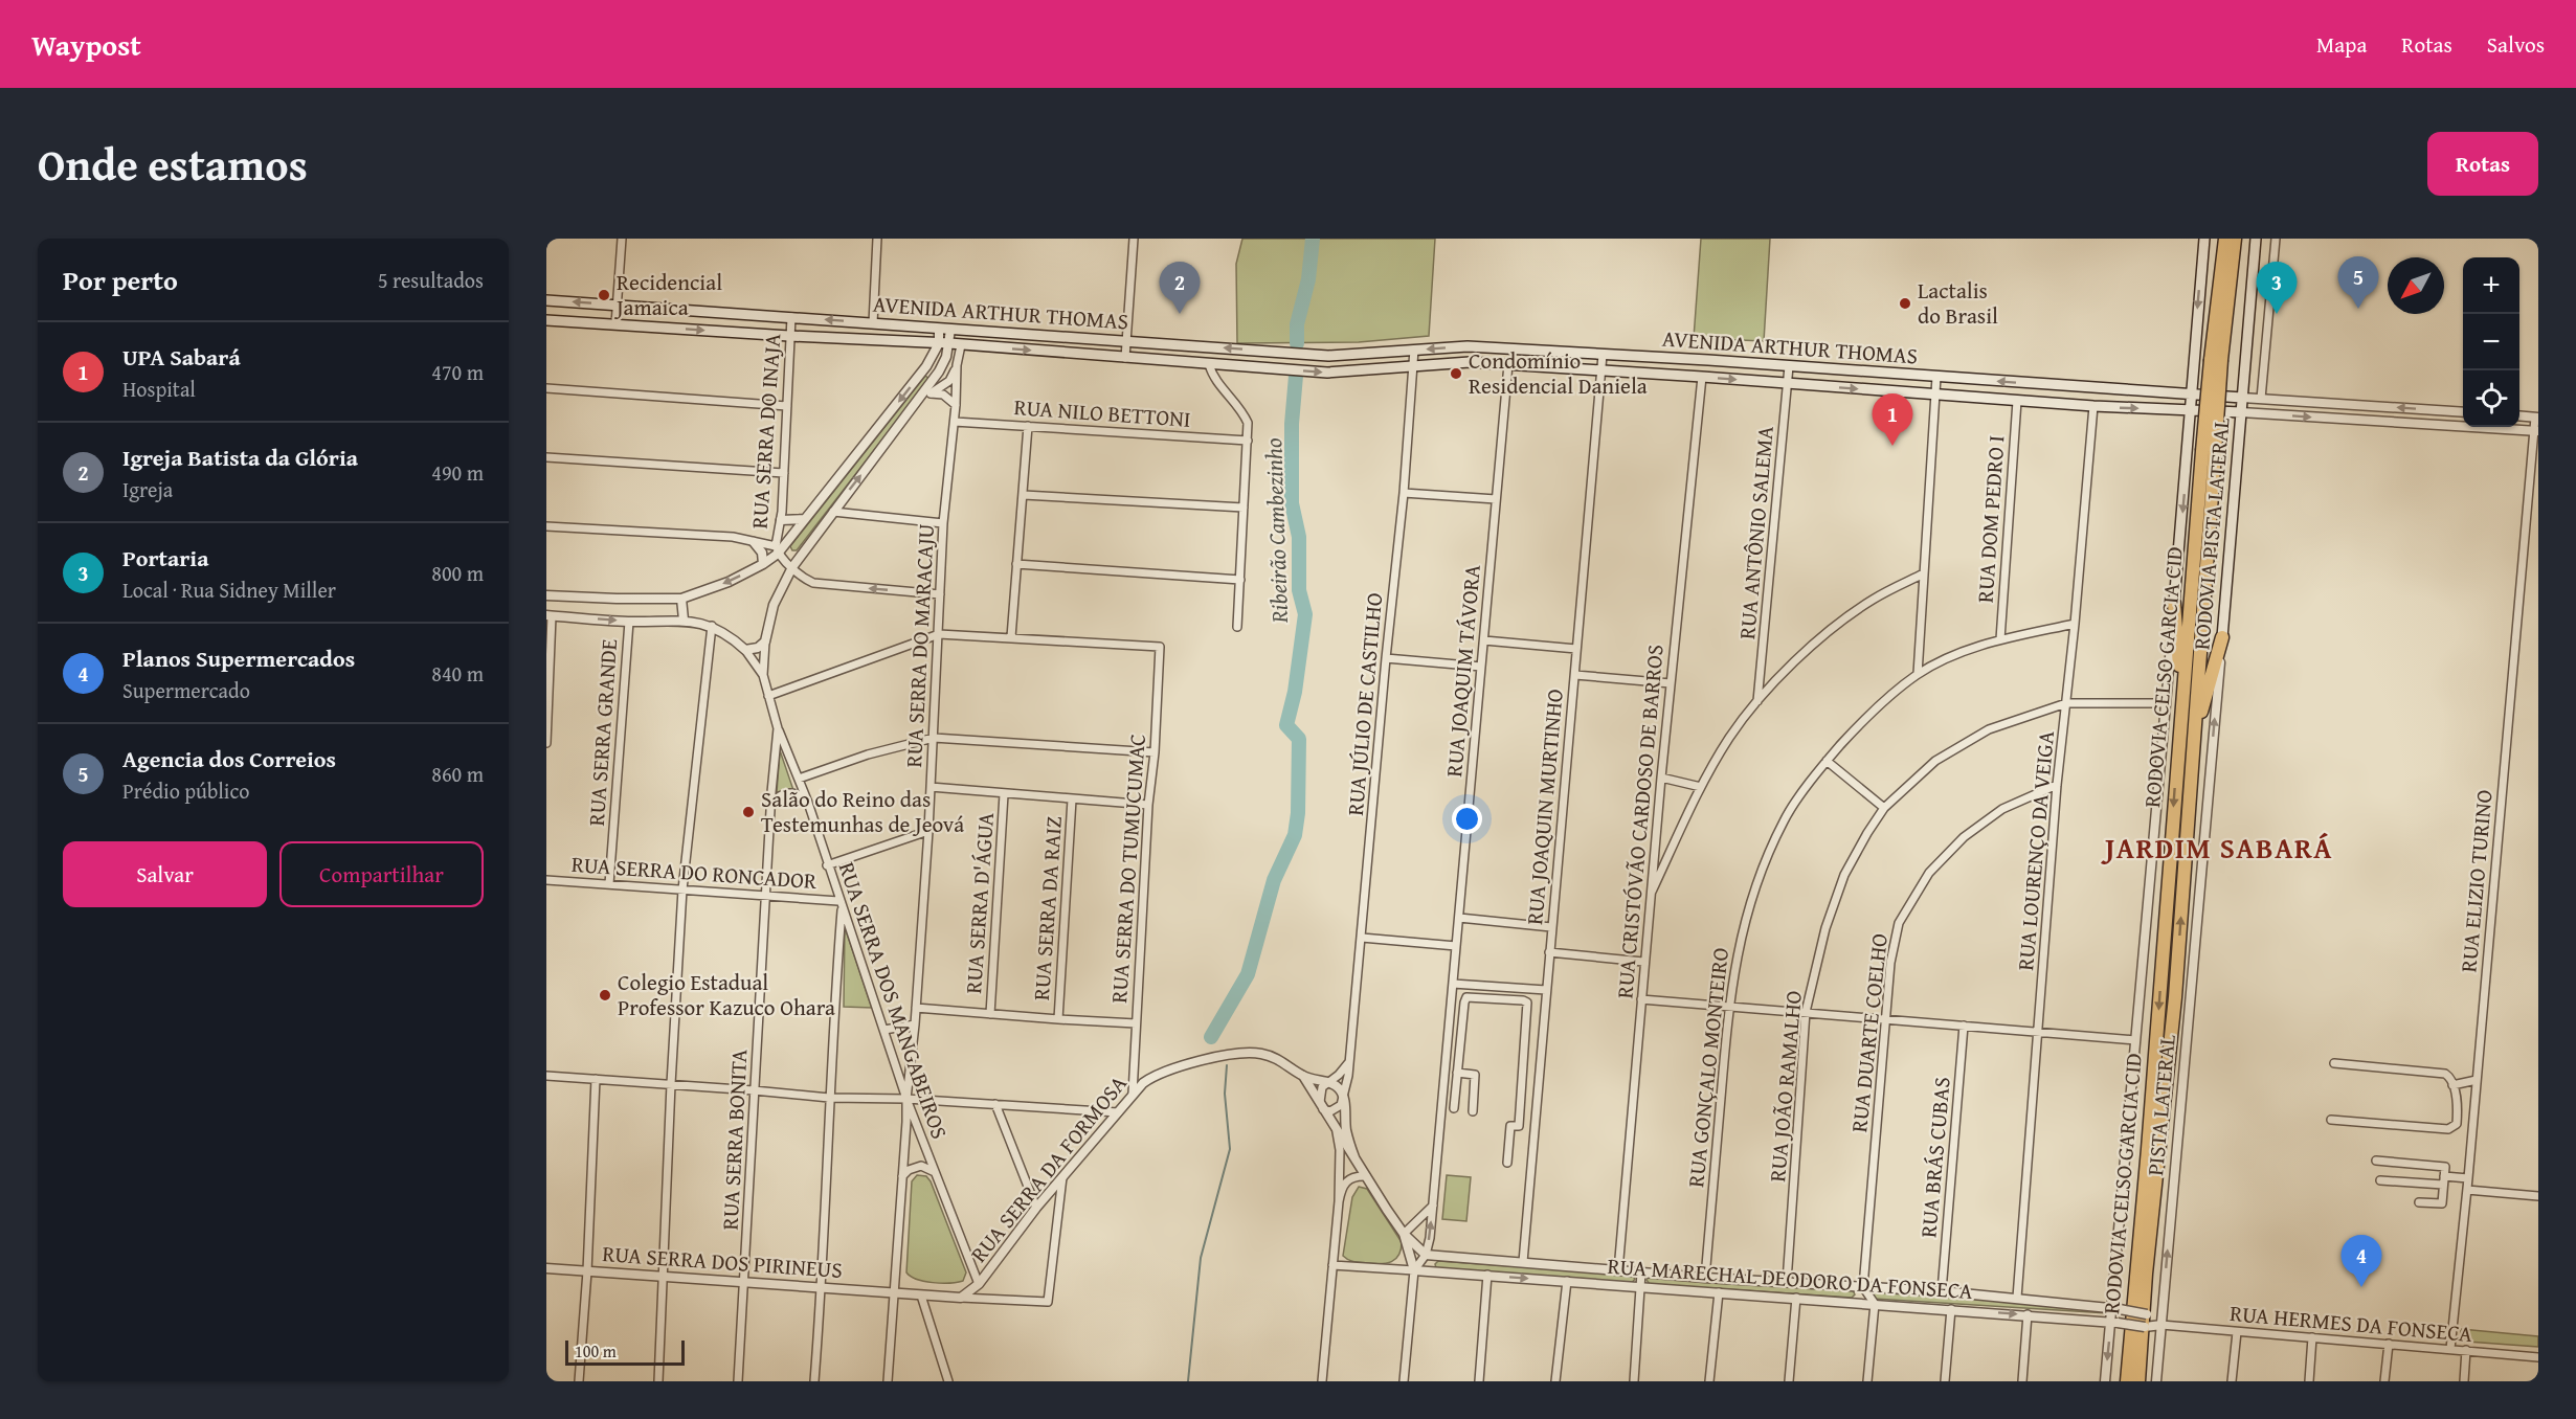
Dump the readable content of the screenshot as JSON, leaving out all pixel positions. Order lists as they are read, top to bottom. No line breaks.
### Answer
{"streets":{"highway":["RODOVIA CELSO GARCIA CID"],"main road":["AVENIDA ARTHUR THOMAS","RODOVIA PISTA LATERAL"],"street":["RUA NILO BETTONI","RUA SERRA DO INAJA","RUA DOM PEDRO I","RUA ANTÔNIO SALEMA","RUA SERRA DO MARACAJU","RUA JOAQUIM TÁVORA","RUA JÚLIO DE CASTILHO","RUA SERRA GRANDE","RUA JOAQUIN MURTINHO","RUA CRISTÓVÃO CARDOSO DE BARROS","RUA LOURENÇO DA VEIGA","RUA SERRA DO TUMUCUMAC","RUA SERRA DO RONCADOR","RUA ELIZIO TURINO","RUA SERRA D'ÁGUA","RUA SERRA DA RAIZ","RUA SERRA DOS MANGABEIROS","RUA DUARTE COELHO","RUA GONÇALO MONTEIRO","RUA JOÃO RAMALHO","PISTA LATERAL","RUA SERRA BONITA","RUA BRÁS CUBAS","RUA SERRA DA FORMOSA","RUA SERRA DOS PIRINEUS","RUA MARECHAL DEODORO DA FONSECA","RUA HERMES DA FONSECA"]},"crossings":[["AVENIDA ARTHUR THOMAS","RUA SERRA DO INAJA"],["AVENIDA ARTHUR THOMAS","RUA DOM PEDRO I"],["AVENIDA ARTHUR THOMAS","RUA ANTÔNIO SALEMA"],["AVENIDA ARTHUR THOMAS","RODOVIA PISTA LATERAL"],["AVENIDA ARTHUR THOMAS","RUA SERRA DO MARACAJU"],["AVENIDA ARTHUR THOMAS","RUA JOAQUIM TÁVORA"],["AVENIDA ARTHUR THOMAS","RUA JÚLIO DE CASTILHO"],["AVENIDA ARTHUR THOMAS","RUA JOAQUIN MURTINHO"],["AVENIDA ARTHUR THOMAS","RUA CRISTÓVÃO CARDOSO DE BARROS"],["AVENIDA ARTHUR THOMAS","RUA LOURENÇO DA VEIGA"],["RUA NILO BETTONI","RUA SERRA DO MARACAJU"],["RUA DOM PEDRO I","RUA GONÇALO MONTEIRO"],["RODOVIA PISTA LATERAL","RUA JOÃO RAMALHO"],["RODOVIA PISTA LATERAL","PISTA LATERAL"],["RUA SERRA DO MARACAJU","RUA SERRA DOS MANGABEIROS"],["RUA SERRA DO MARACAJU","RUA SERRA DOS PIRINEUS"],["RUA JOAQUIM TÁVORA","RUA SERRA DA FORMOSA"],["RUA JOAQUIM TÁVORA","RUA MARECHAL DEODORO DA FONSECA"],["RUA JÚLIO DE CASTILHO","RUA SERRA DA FORMOSA"],["RUA SERRA GRANDE","RUA SERRA DO RONCADOR"],["RUA LOURENÇO DA VEIGA","RUA DUARTE COELHO"],["RUA LOURENÇO DA VEIGA","RUA GONÇALO MONTEIRO"],["RUA LOURENÇO DA VEIGA","RUA JOÃO RAMALHO"],["RUA SERRA DO TUMUCUMAC","RUA SERRA DA FORMOSA"],["RUA SERRA DO RONCADOR","RUA SERRA DOS MANGABEIROS"],["RUA SERRA DO RONCADOR","RUA SERRA BONITA"],["RUA ELIZIO TURINO","RUA HERMES DA FONSECA"],["RUA SERRA DOS MANGABEIROS","RUA SERRA BONITA"],["RUA SERRA DOS MANGABEIROS","RUA SERRA DA FORMOSA"],["PISTA LATERAL","RUA MARECHAL DEODORO DA FONSECA"],["PISTA LATERAL","RUA HERMES DA FONSECA"],["RUA SERRA BONITA","RUA SERRA DOS PIRINEUS"],["RUA SERRA DA FORMOSA","RUA MARECHAL DEODORO DA FONSECA"],["RUA MARECHAL DEODORO DA FONSECA","RUA HERMES DA FONSECA"]],"districts":["JARDIM SABARÁ"],"water":["Ribeirão Cambezinho"],"places":["Recidencial Jamaica","Lactalis do Brasil","Condomínio Residencial Daniela","Salão do Reino das Testemunhas de Jeová","Colegio Estadual Professor Kazuco Ohara"],"scale_bar":"100 m","north":"bottom left","page":{"header":"Waypost","nav":["Mapa","Rotas","Salvos"],"title":"Onde estamos","buttons":["Rotas",["Salvar","Compartilhar"]],"heading":["Por perto","5 resultados"],"pins":["5","2","3","1","4"],"map_buttons":["+","−"],"list":[{"mark":"1","name":"UPA Sabará","note":"Hospital","value":"470 m"},{"mark":"2","name":"Igreja Batista da Glória","note":"Igreja","value":"490 m"},{"mark":"3","name":"Portaria","note":"Local · Rua Sidney Miller","value":"800 m"},{"mark":"4","name":"Planos Supermercados","note":"Supermercado","value":"840 m"},{"mark":"5","name":"Agencia dos Correios","note":"Prédio público","value":"860 m"}],"scale":"100 m"}}
